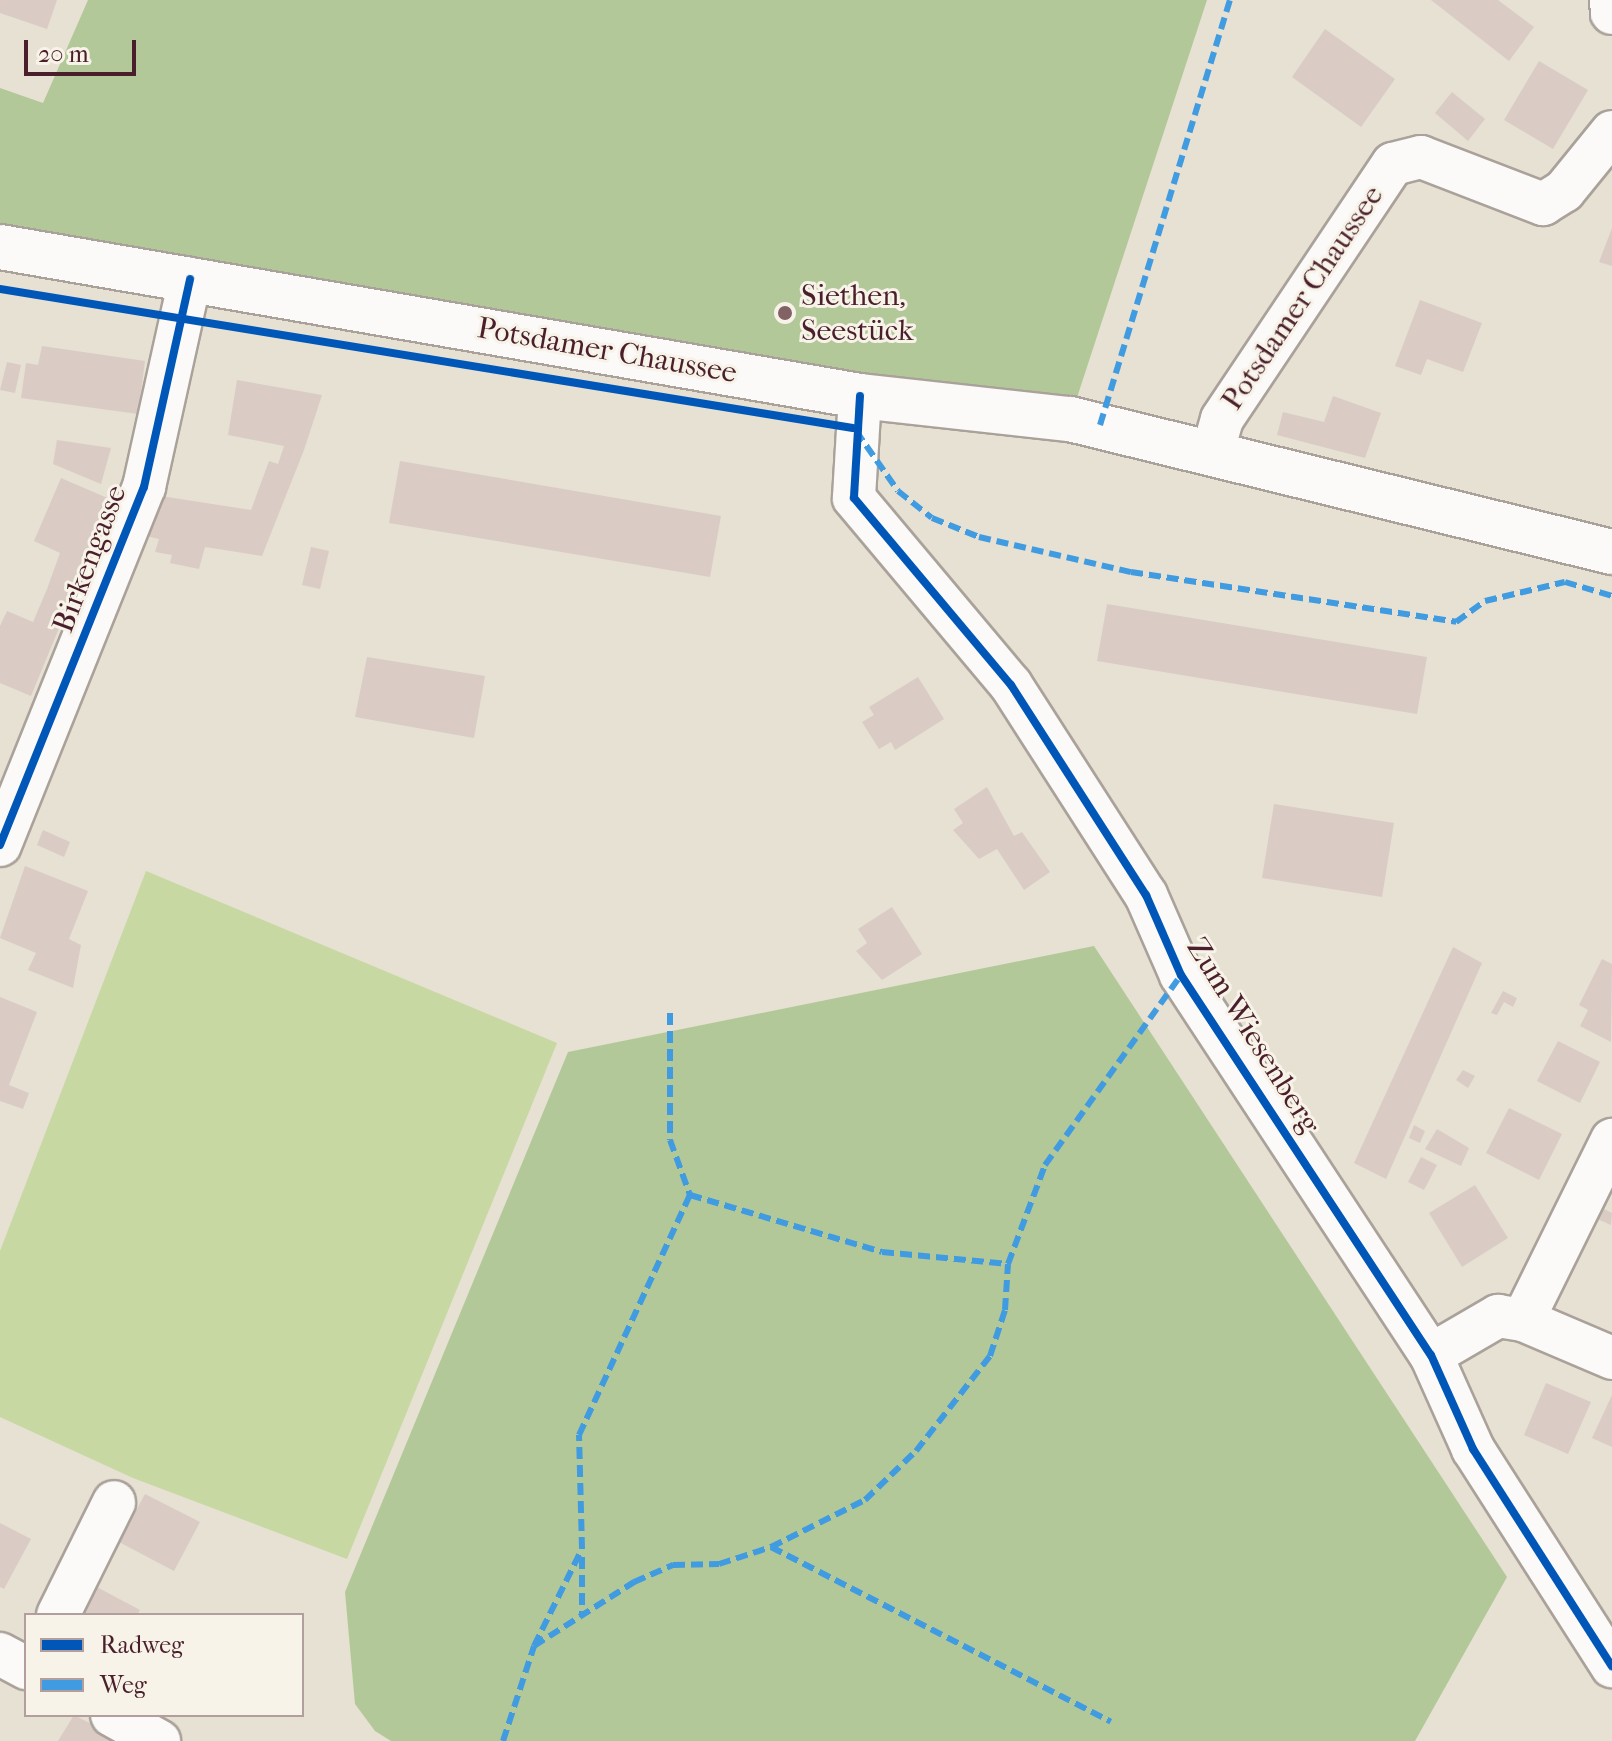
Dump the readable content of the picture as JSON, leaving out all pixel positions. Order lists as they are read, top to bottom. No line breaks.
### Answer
{"streets":{"main road":["Potsdamer Chaussee"],"street":["Birkengasse","Zum Wiesenberg"]},"crossings":[["Potsdamer Chaussee","Birkengasse"],["Potsdamer Chaussee","Zum Wiesenberg"]],"places":["Siethen, Seestück"],"legend":["Radweg","Weg"],"scale_bar":"20 m"}
